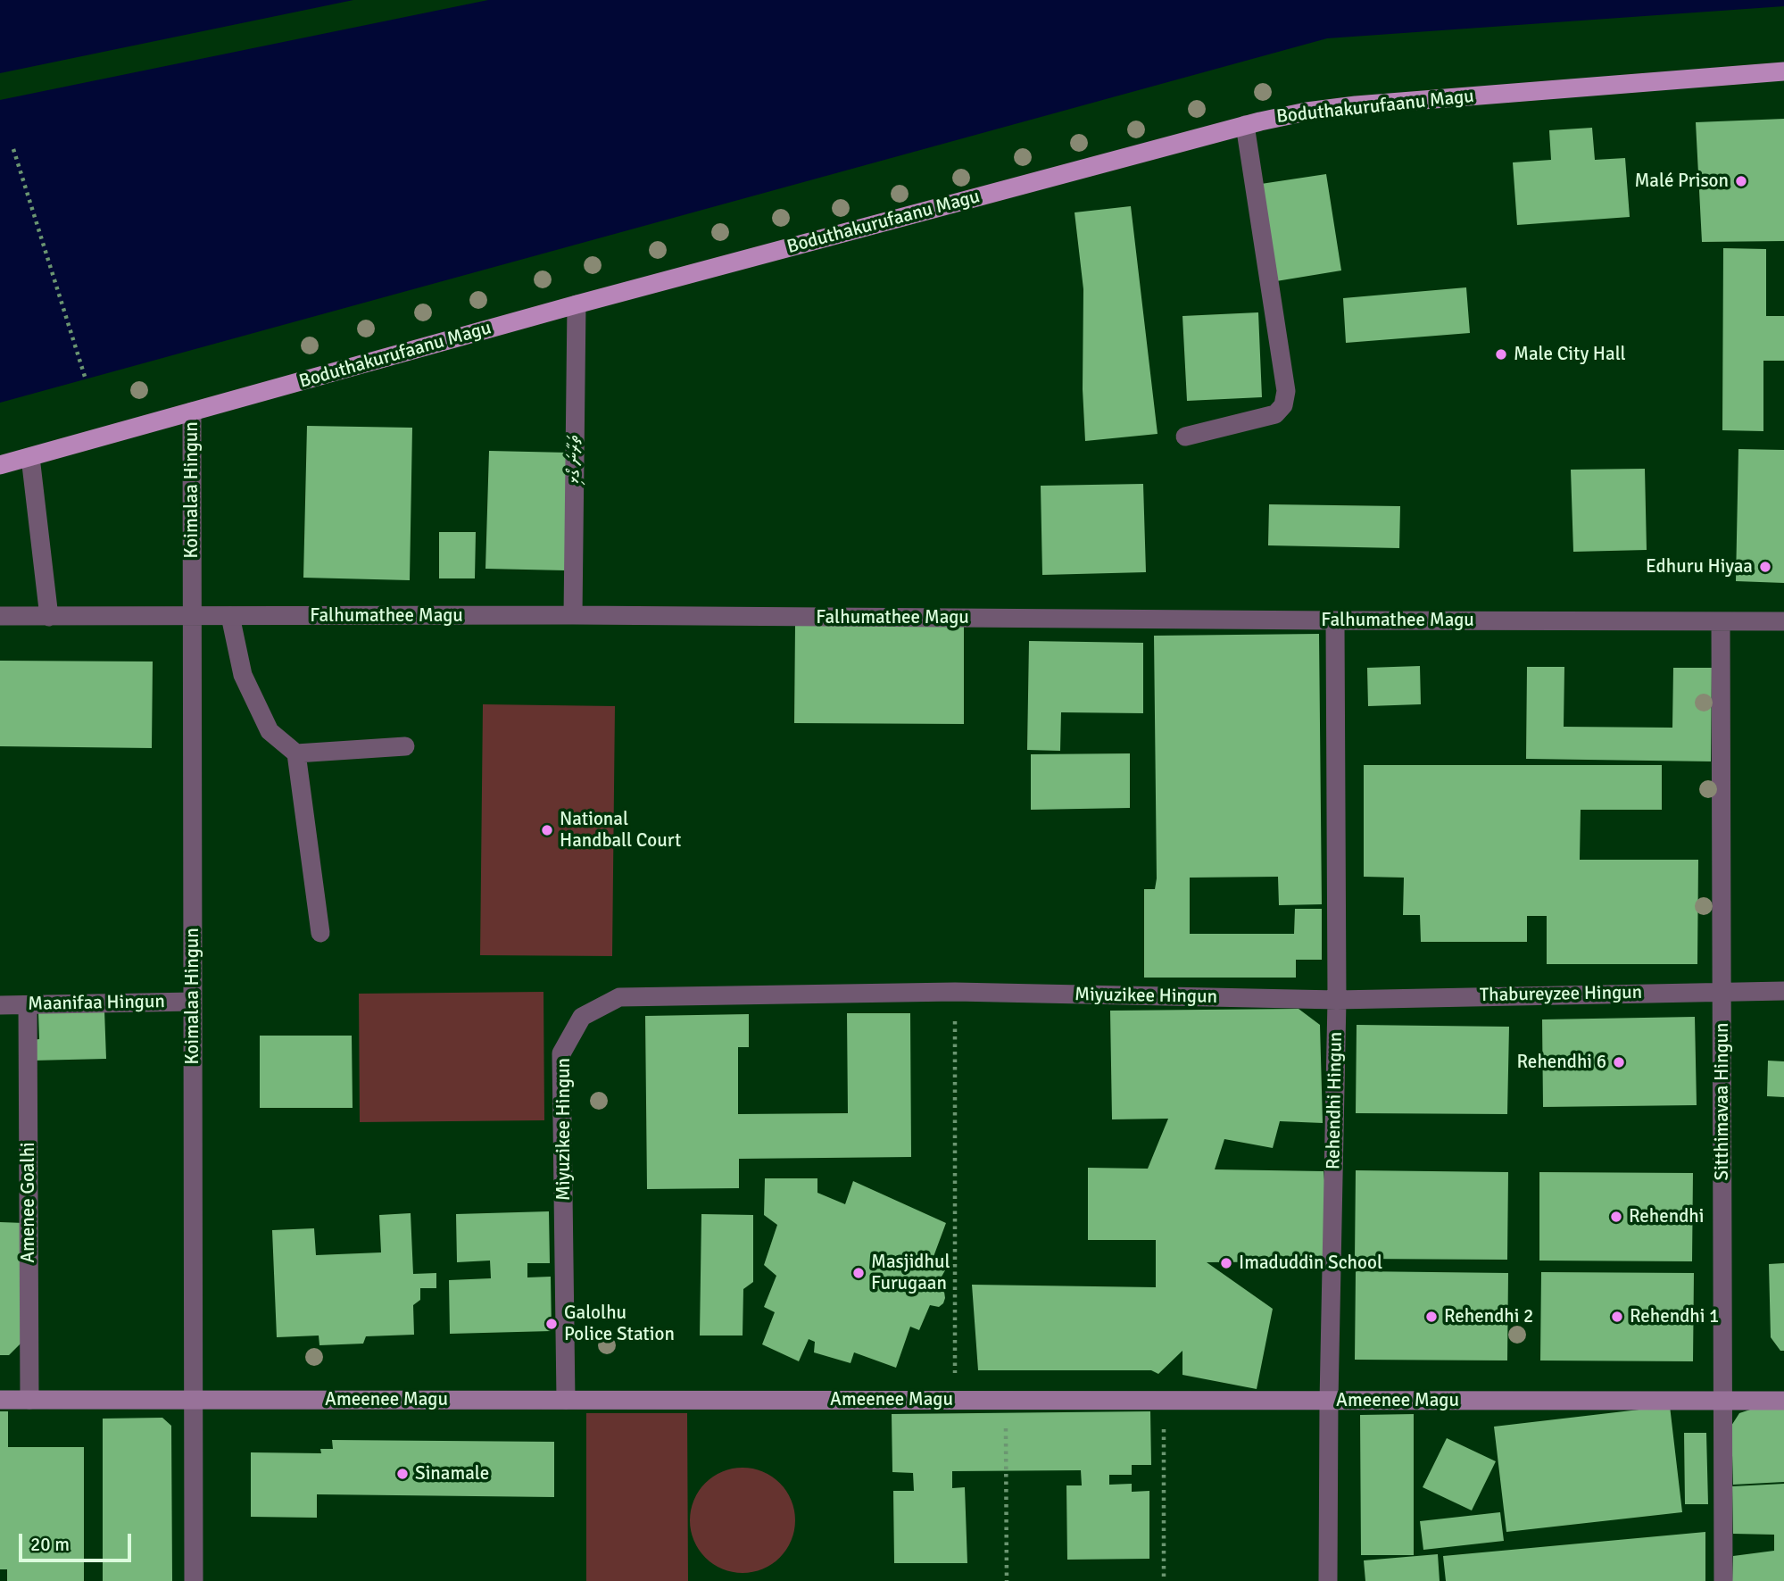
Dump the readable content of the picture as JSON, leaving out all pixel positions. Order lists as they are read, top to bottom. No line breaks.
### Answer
{"streets":{"main road":["Boduthakurufaanu Magu"],"street":["ތަރާނަ ގޯޅި","Koimalaa Hingun","Falhumathee Magu","Thabureyzee Hingun","Miyuzikee Hingun","Maanifaa Hingun","Rehendhi Hingun","Sitthimavaa Hingun","Amenee Goalhi","Ameenee Magu"]},"crossings":[["Boduthakurufaanu Magu","ތަރާނަ ގޯޅި"],["Boduthakurufaanu Magu","Koimalaa Hingun"],["ތަރާނަ ގޯޅި","Falhumathee Magu"],["Koimalaa Hingun","Falhumathee Magu"],["Koimalaa Hingun","Maanifaa Hingun"],["Koimalaa Hingun","Ameenee Magu"],["Falhumathee Magu","Rehendhi Hingun"],["Falhumathee Magu","Sitthimavaa Hingun"],["Thabureyzee Hingun","Miyuzikee Hingun"],["Thabureyzee Hingun","Rehendhi Hingun"],["Thabureyzee Hingun","Sitthimavaa Hingun"],["Miyuzikee Hingun","Rehendhi Hingun"],["Miyuzikee Hingun","Ameenee Magu"],["Maanifaa Hingun","Amenee Goalhi"],["Rehendhi Hingun","Ameenee Magu"],["Sitthimavaa Hingun","Ameenee Magu"],["Amenee Goalhi","Ameenee Magu"]],"places":["Malé Prison","Male City Hall","Edhuru Hiyaa","National Handball Court","Rehendhi 6","Rehendhi","Imaduddin School","Masjidhul Furugaan","Rehendhi 2","Rehendhi 1","Galolhu Police Station","Sinamale"],"scale_bar":"20 m"}
